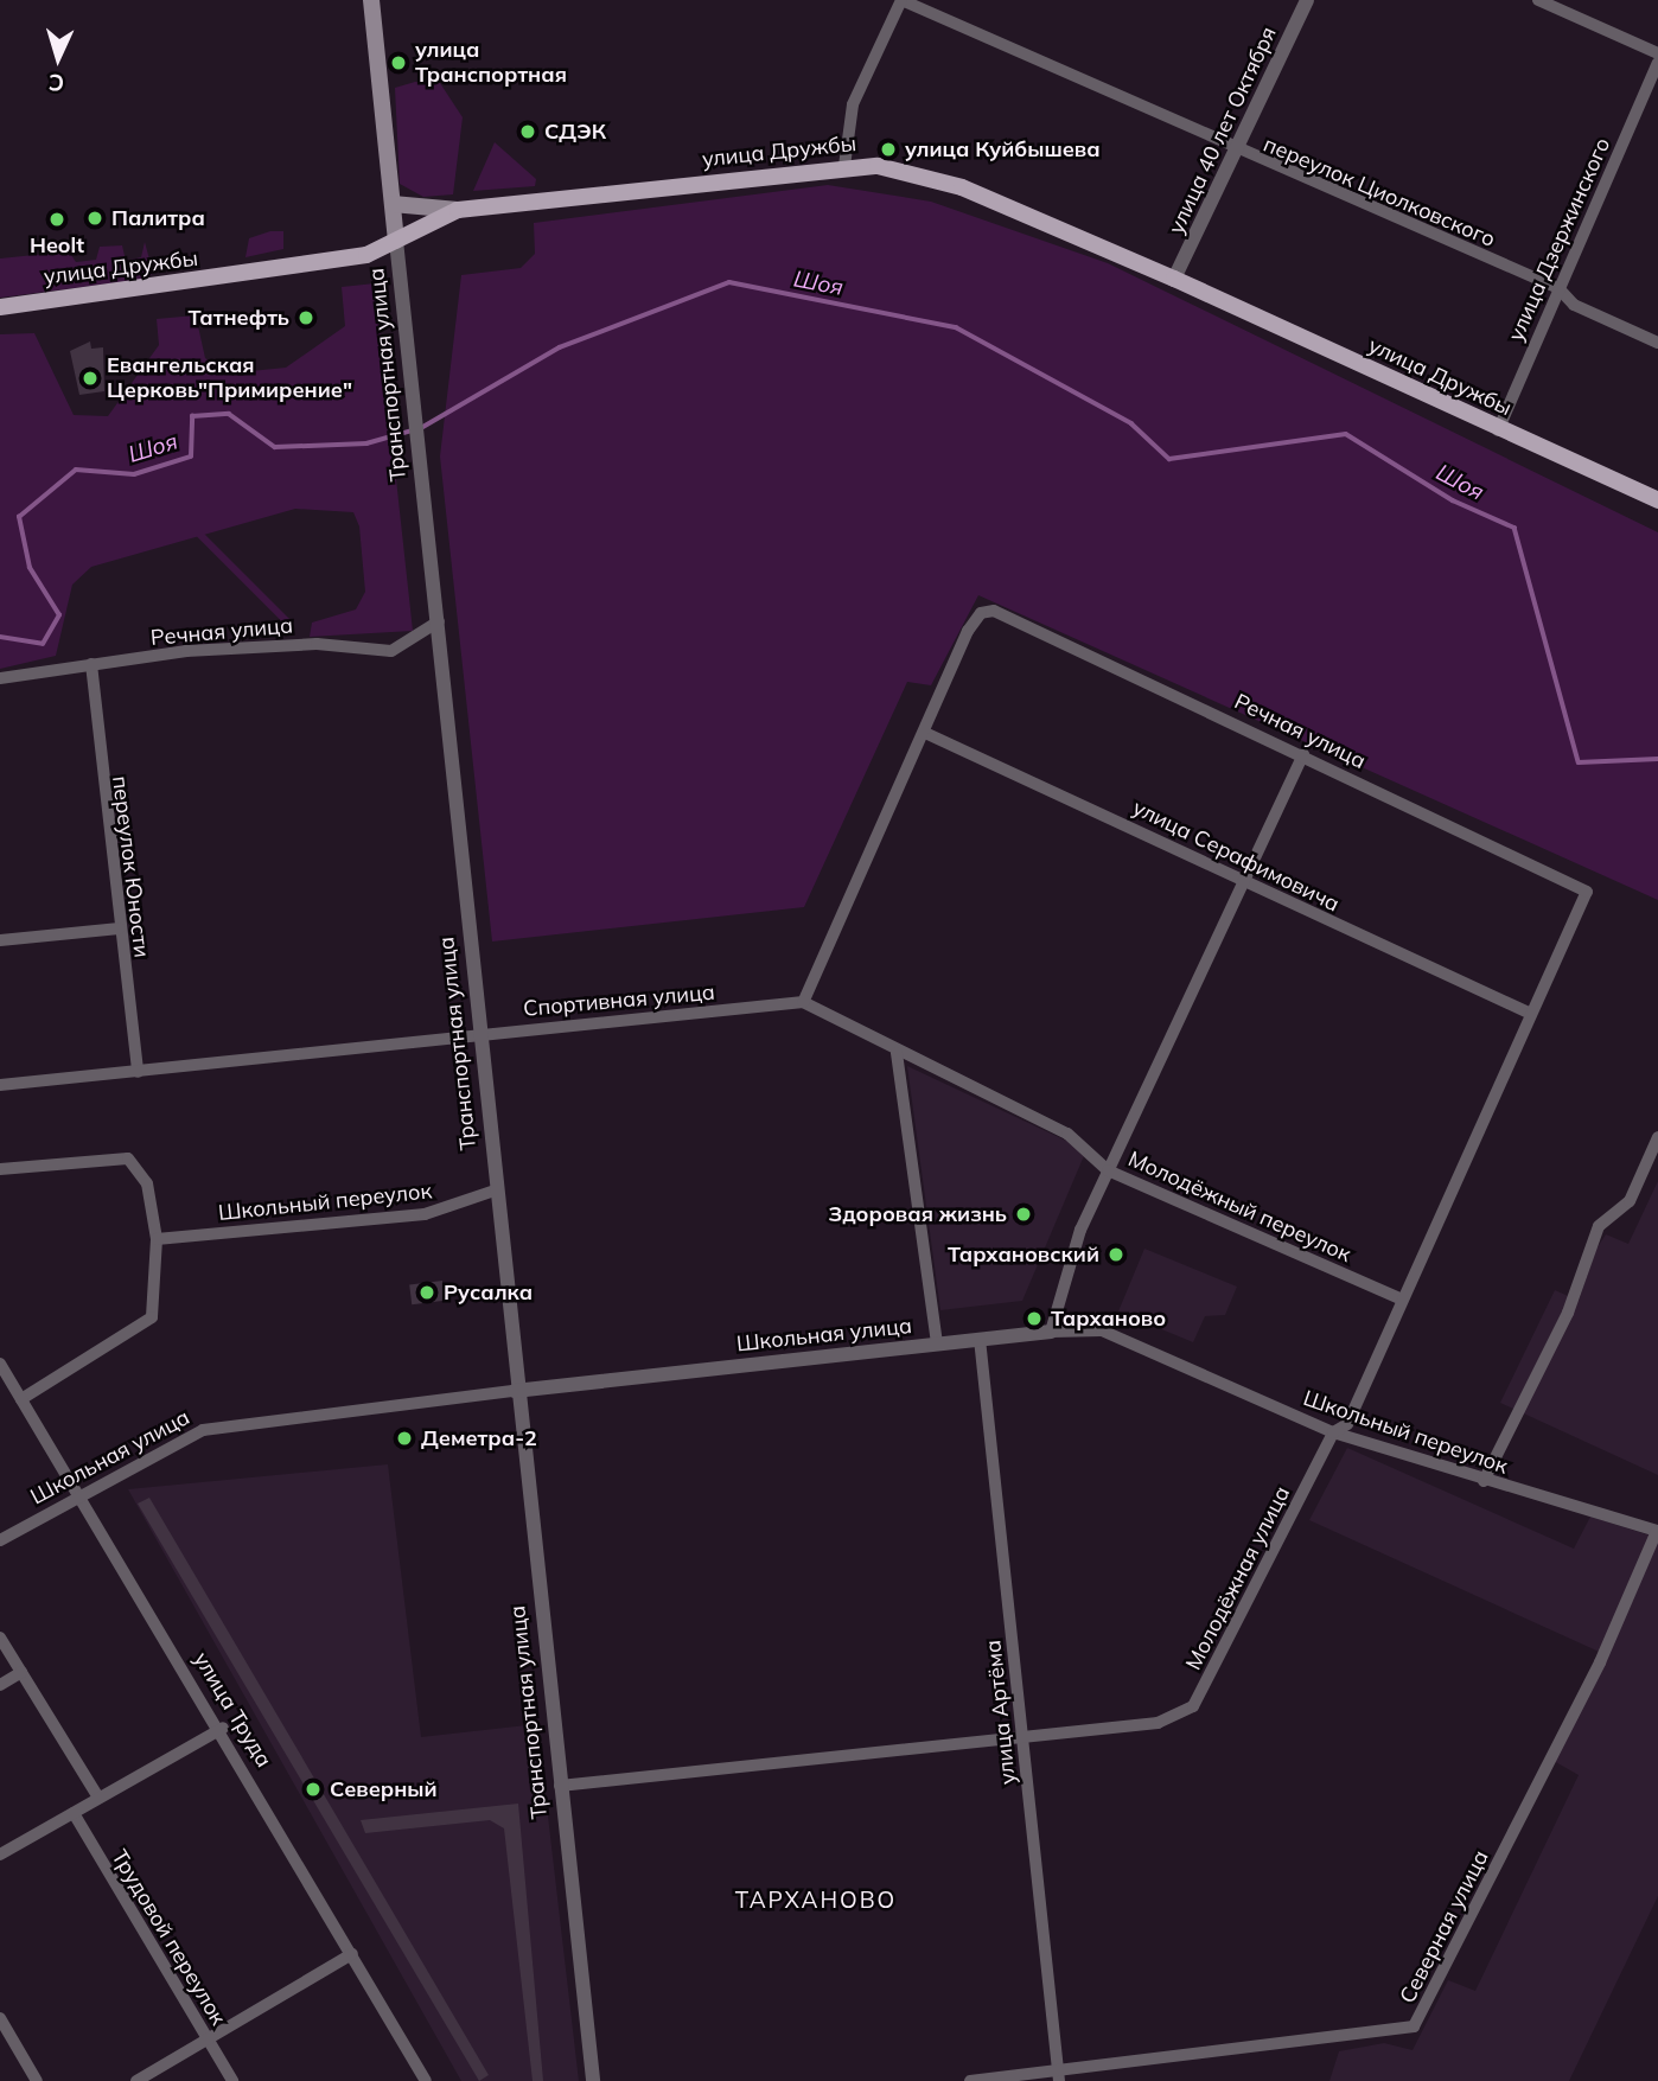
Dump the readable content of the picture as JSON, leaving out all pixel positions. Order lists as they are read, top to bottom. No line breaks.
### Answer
{"streets":{"main road":["улица Дружбы","Транспортная улица"],"street":["улица 40 лет Октября","переулок Циолковского","улица Дзержинского","Речная улица","улица Серафимовича","переулок Юности","Спортивная улица","Школьный переулок","Молодёжный переулок","Школьная улица","Молодёжная улица","улица Труда","улица Артёма","Северная улица","Трудовой переулок"]},"crossings":[["улица 40 лет Октября","улица Дружбы"],["улица 40 лет Октября","переулок Циолковского"],["улица Дружбы","улица Дзержинского"],["улица Дружбы","Транспортная улица"],["переулок Циолковского","улица Дзержинского"],["Транспортная улица","Речная улица"],["Транспортная улица","Спортивная улица"],["Транспортная улица","Школьный переулок"],["Транспортная улица","Школьная улица"],["Транспортная улица","Молодёжная улица"],["Речная улица","улица Серафимовича"],["Речная улица","переулок Юности"],["Речная улица","Молодёжная улица"],["улица Серафимовича","Молодёжная улица"],["переулок Юности","Спортивная улица"],["Спортивная улица","Молодёжный переулок"],["Школьный переулок","Школьная улица"],["Школьный переулок","Молодёжная улица"],["Школьный переулок","Северная улица"],["Молодёжный переулок","Молодёжная улица"],["Школьная улица","улица Труда"],["Школьная улица","улица Артёма"],["Молодёжная улица","улица Артёма"],["улица Артёма","Северная улица"]],"districts":["ТАРХАНОВО"],"water":["Шоя"],"places":["улица Транспортная","СДЭК","улица Куйбышева","Палитра","Heolt","Татнефть","Евангельская Церковь\"Примирение\"","Здоровая жизнь","Тархановский","Русалка","Тарханово","Деметра-2","Северный"],"north":"bottom"}
